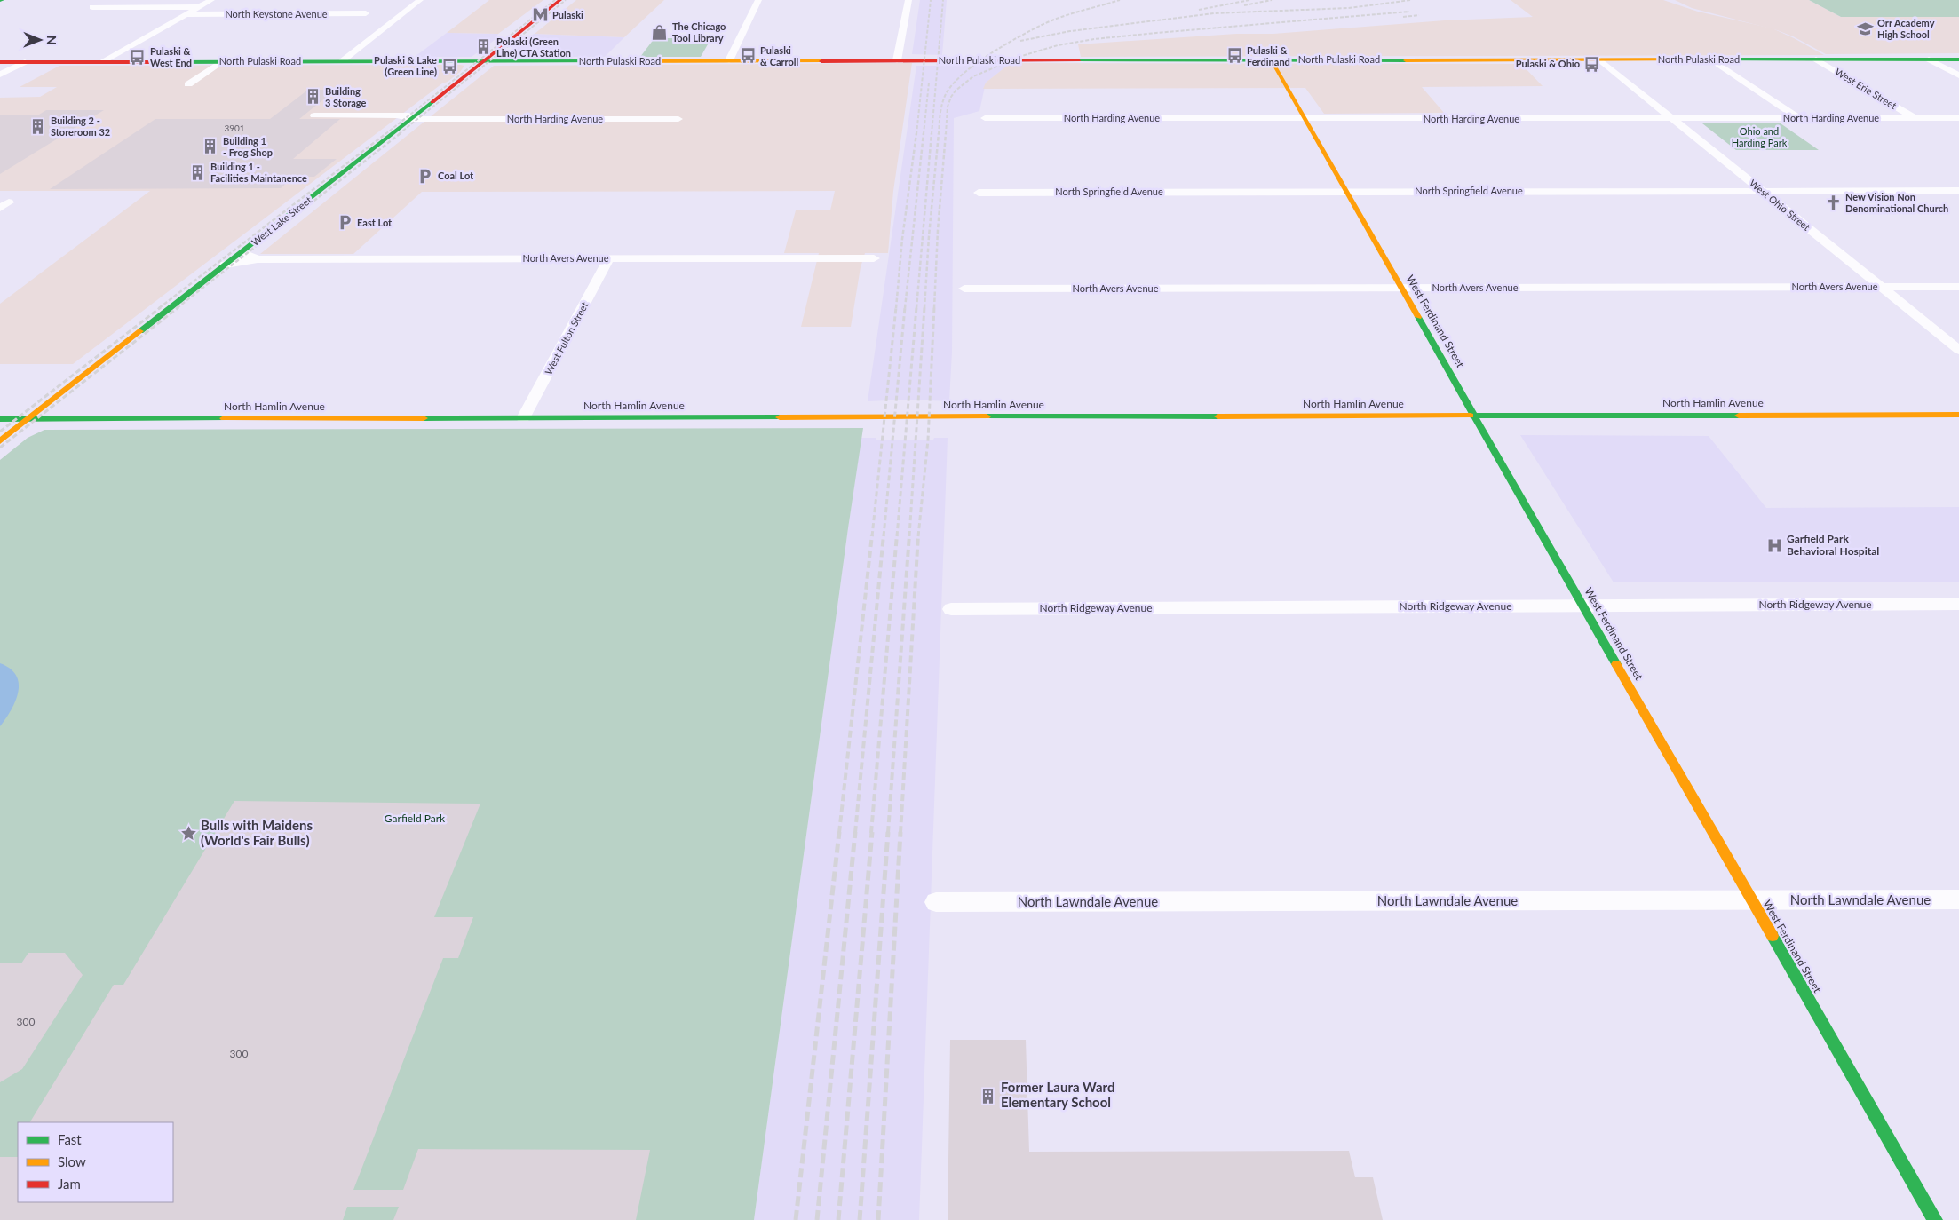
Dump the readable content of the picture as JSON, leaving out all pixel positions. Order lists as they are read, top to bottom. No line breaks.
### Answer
{"streets":{"main road":["North Pulaski Road","West Lake Street","West Ferdinand Street","North Hamlin Avenue"],"street":["North Keystone Avenue","West Erie Street","North Harding Avenue","North Springfield Avenue","West Ohio Street","North Avers Avenue","West Fulton Street","North Ridgeway Avenue","North Lawndale Avenue"]},"crossings":[["North Pulaski Road","West Erie Street"],["North Pulaski Road","West Ohio Street"],["North Pulaski Road","West Lake Street"],["North Pulaski Road","West Ferdinand Street"],["West Erie Street","North Harding Avenue"],["North Harding Avenue","West Ohio Street"],["North Harding Avenue","West Lake Street"],["North Harding Avenue","West Ferdinand Street"],["North Springfield Avenue","West Ohio Street"],["North Springfield Avenue","West Ferdinand Street"],["West Ohio Street","North Avers Avenue"],["West Lake Street","North Avers Avenue"],["West Lake Street","North Hamlin Avenue"],["North Avers Avenue","West Ferdinand Street"],["North Avers Avenue","West Fulton Street"],["West Ferdinand Street","North Hamlin Avenue"],["West Ferdinand Street","North Ridgeway Avenue"],["West Ferdinand Street","North Lawndale Avenue"],["West Fulton Street","North Hamlin Avenue"]],"parks":["Ohio and Harding Park","Garfield Park"],"places":{"metro station":["Pulaski"],"school or university":["Orr Academy High School"],"shop":["The Chicago Tool Library"],"building":["Polaski (Green Line) CTA Station","Building 3 Storage","Building 2 - Storeroom 32","Building 1 - Frog Shop","Building 1 - Facilities Maintanence","Former Laura Ward Elementary School"],"bus stop":["Pulaski & Carroll","Pulaski & Ferdinand","Pulaski & West End","Pulaski & Ohio","Pulaski & Lake (Green Line)"],"parking":["Coal Lot","East Lot"],"church":["New Vision Non Denominational Church"],"hospital":["Garfield Park Behavioral Hospital"],"place":["Bulls with Maidens (World's Fair Bulls)"]},"house_numbers":["3901","300","300"],"legend":["Fast","Slow","Jam"],"north":"right"}
